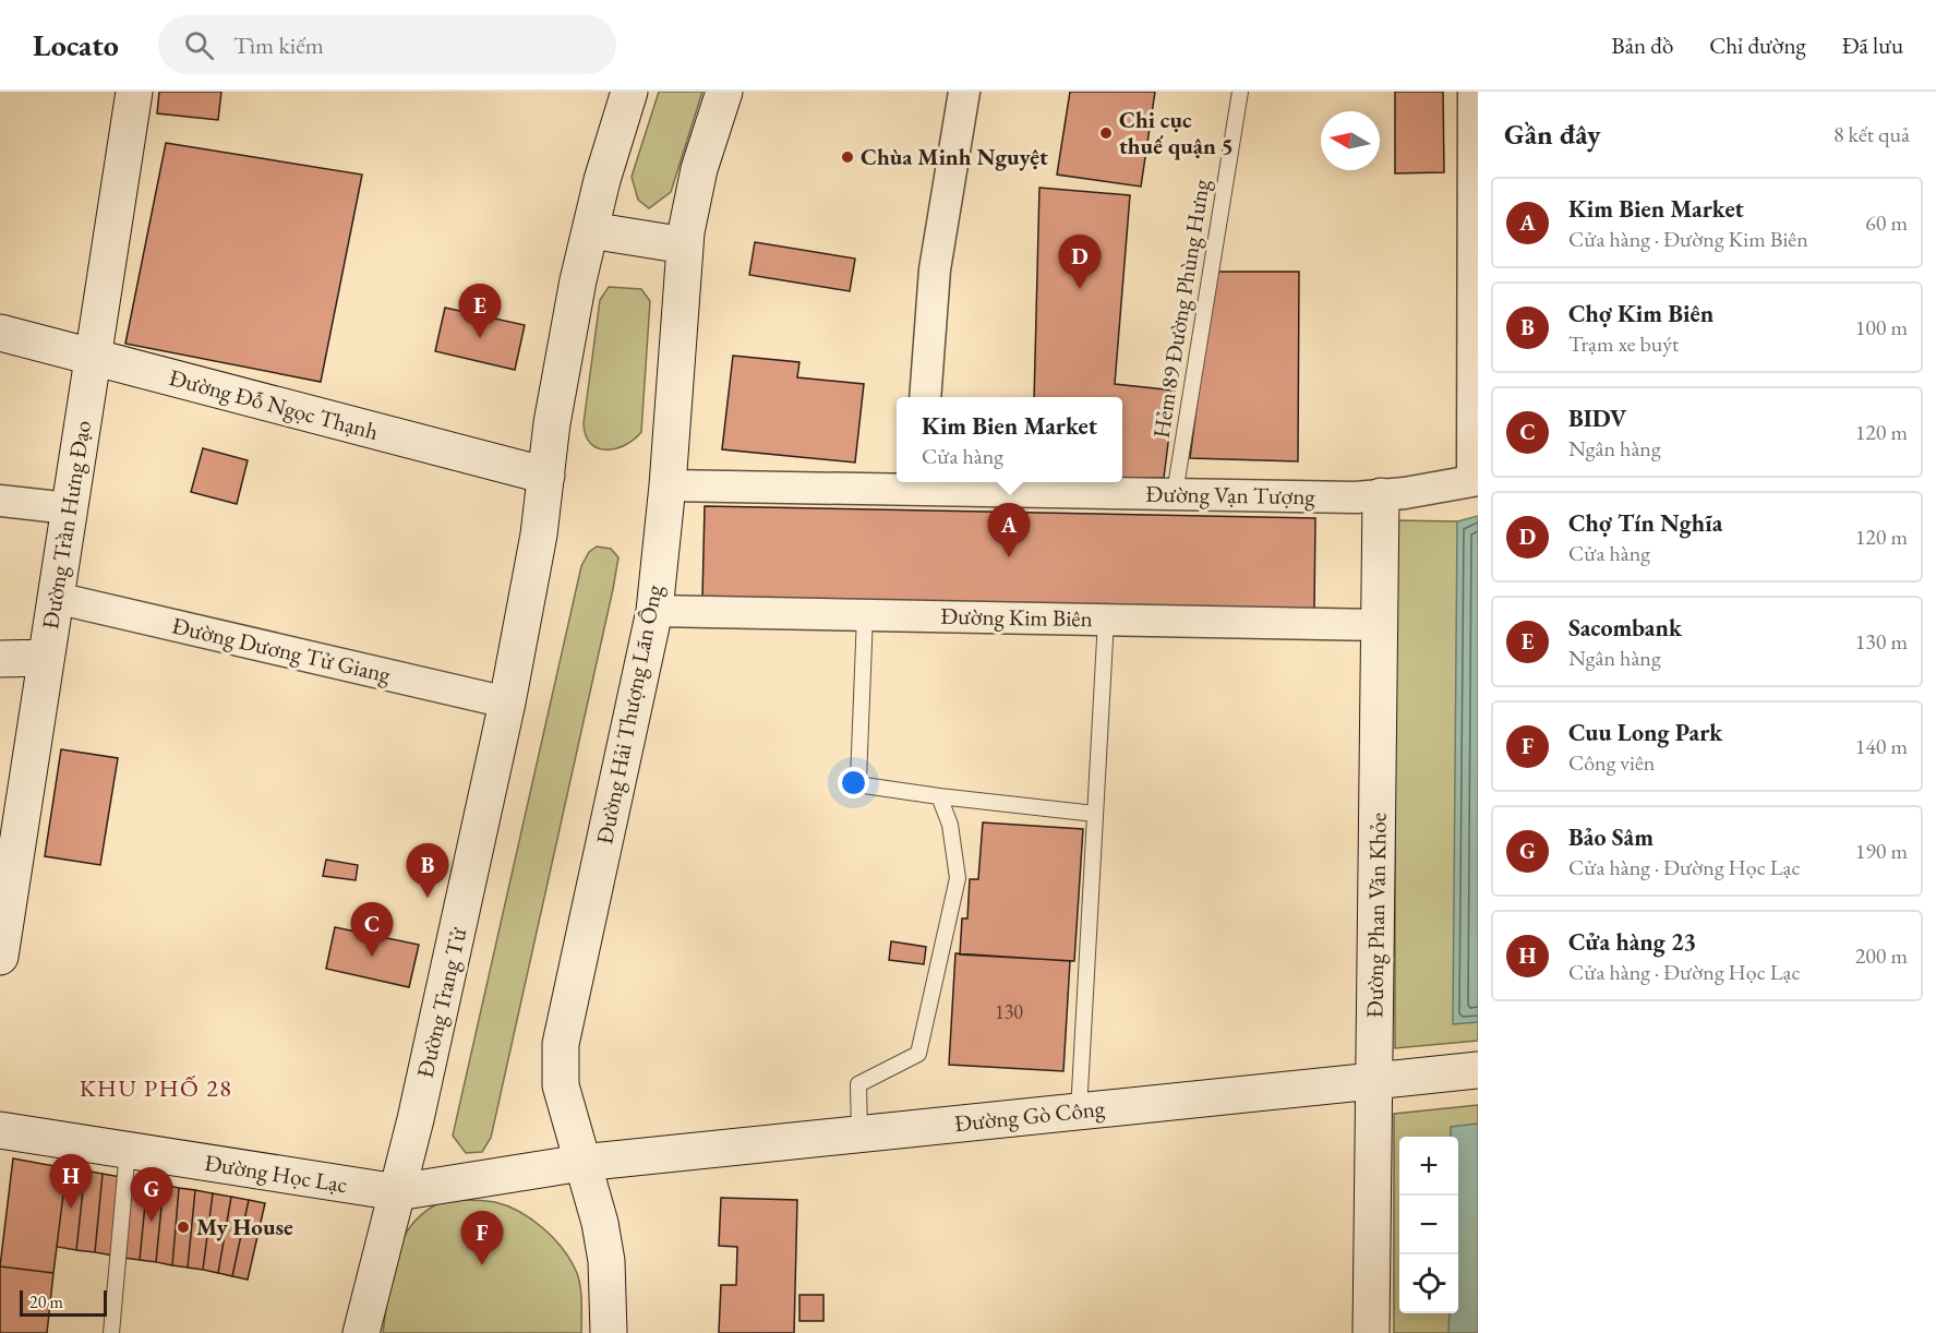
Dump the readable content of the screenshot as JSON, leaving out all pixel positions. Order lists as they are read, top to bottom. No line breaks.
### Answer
{"streets":{"street":["Đường Đỗ Ngọc Thạnh","Đường Vạn Tượng","Đường Trần Hưng Đạo","Đường Kim Biên","Đường Dương Tử Giang","Đường Hải Thượng Lãn Ông","Đường Phan Văn Khỏe","Đường Trang Tử","Đường Gò Công","Đường Học Lạc"],"lane":["Hẻm 89 Đường Phùng Hưng"]},"crossings":[["Hẻm 89 Đường Phùng Hưng","Đường Vạn Tượng"],["Đường Đỗ Ngọc Thạnh","Đường Trần Hưng Đạo"],["Đường Đỗ Ngọc Thạnh","Đường Trang Tử"],["Đường Vạn Tượng","Đường Hải Thượng Lãn Ông"],["Đường Vạn Tượng","Đường Phan Văn Khỏe"],["Đường Trần Hưng Đạo","Đường Dương Tử Giang"],["Đường Kim Biên","Đường Hải Thượng Lãn Ông"],["Đường Kim Biên","Đường Phan Văn Khỏe"],["Đường Dương Tử Giang","Đường Trang Tử"],["Đường Hải Thượng Lãn Ông","Đường Gò Công"],["Đường Hải Thượng Lãn Ông","Đường Học Lạc"],["Đường Phan Văn Khỏe","Đường Gò Công"],["Đường Trang Tử","Đường Học Lạc"],["Đường Gò Công","Đường Học Lạc"]],"districts":["KHU PHỐ 28"],"places":["Chi cục thuế quận 5","Chùa Minh Nguyệt","My House"],"house_numbers":["130"],"scale_bar":"20 m","north":"left","page":{"header":"Locato","search":"Tìm kiếm","nav":["Bản đồ","Chỉ đường","Đã lưu"],"heading":["Gần đây","8 kết quả"],"list":[{"mark":"A","name":"Kim Bien Market","note":"Cửa hàng · Đường Kim Biên","value":"60 m"},{"mark":"B","name":"Chợ Kim Biên","note":"Trạm xe buýt","value":"100 m"},{"mark":"C","name":"BIDV","note":"Ngân hàng","value":"120 m"},{"mark":"D","name":"Chợ Tín Nghĩa","note":"Cửa hàng","value":"120 m"},{"mark":"E","name":"Sacombank","note":"Ngân hàng","value":"130 m"},{"mark":"F","name":"Cuu Long Park","note":"Công viên","value":"140 m"},{"mark":"G","name":"Bảo Sâm","note":"Cửa hàng · Đường Học Lạc","value":"190 m"},{"mark":"H","name":"Cửa hàng 23","note":"Cửa hàng · Đường Học Lạc","value":"200 m"}],"pins":["D","E","A","B","C","H","G","F"],"popup":["Kim Bien Market","Cửa hàng"],"map_buttons":["+","−"],"scale":"20 m"}}
